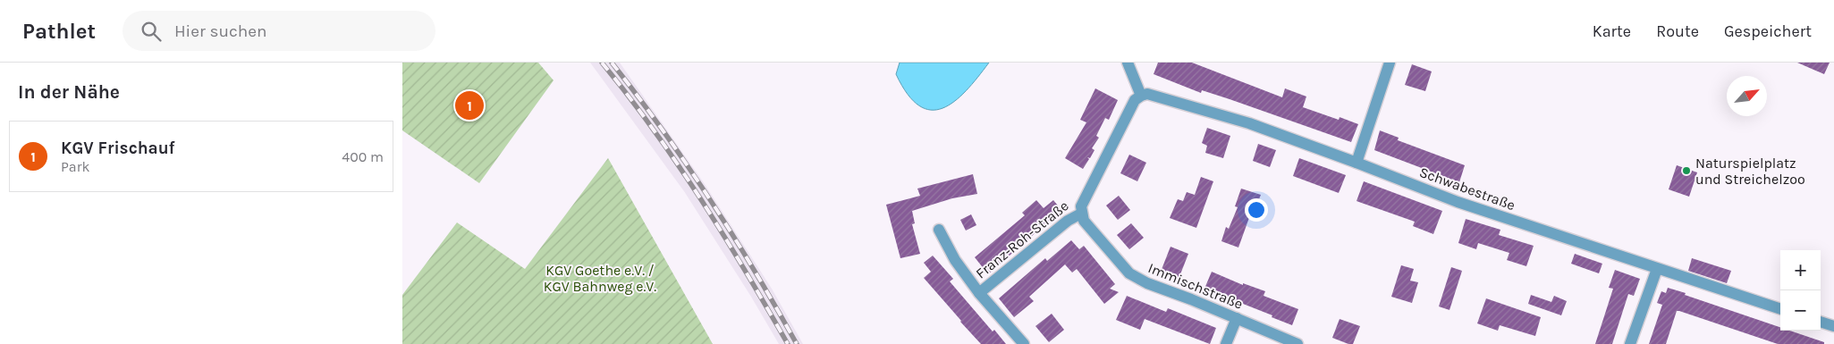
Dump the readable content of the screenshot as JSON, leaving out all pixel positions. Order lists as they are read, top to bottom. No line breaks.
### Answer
{"streets":{"street":["Schwabestraße","Franz-Roh-Straße","Immischstraße"]},"crossings":[["Schwabestraße","Franz-Roh-Straße"],["Franz-Roh-Straße","Immischstraße"]],"parks":["KGV Goethe e.V. / KGV Bahnweg e.V."],"places":["Naturspielplatz und Streichelzoo"],"north":"top right","page":{"header":"Pathlet","search":"Hier suchen","nav":["Karte","Route","Gespeichert"],"heading":"In der Nähe","pins":"1","list":[{"mark":"1","name":"KGV Frischauf","note":"Park","value":"400 m"}],"map_buttons":["+","−"]}}
